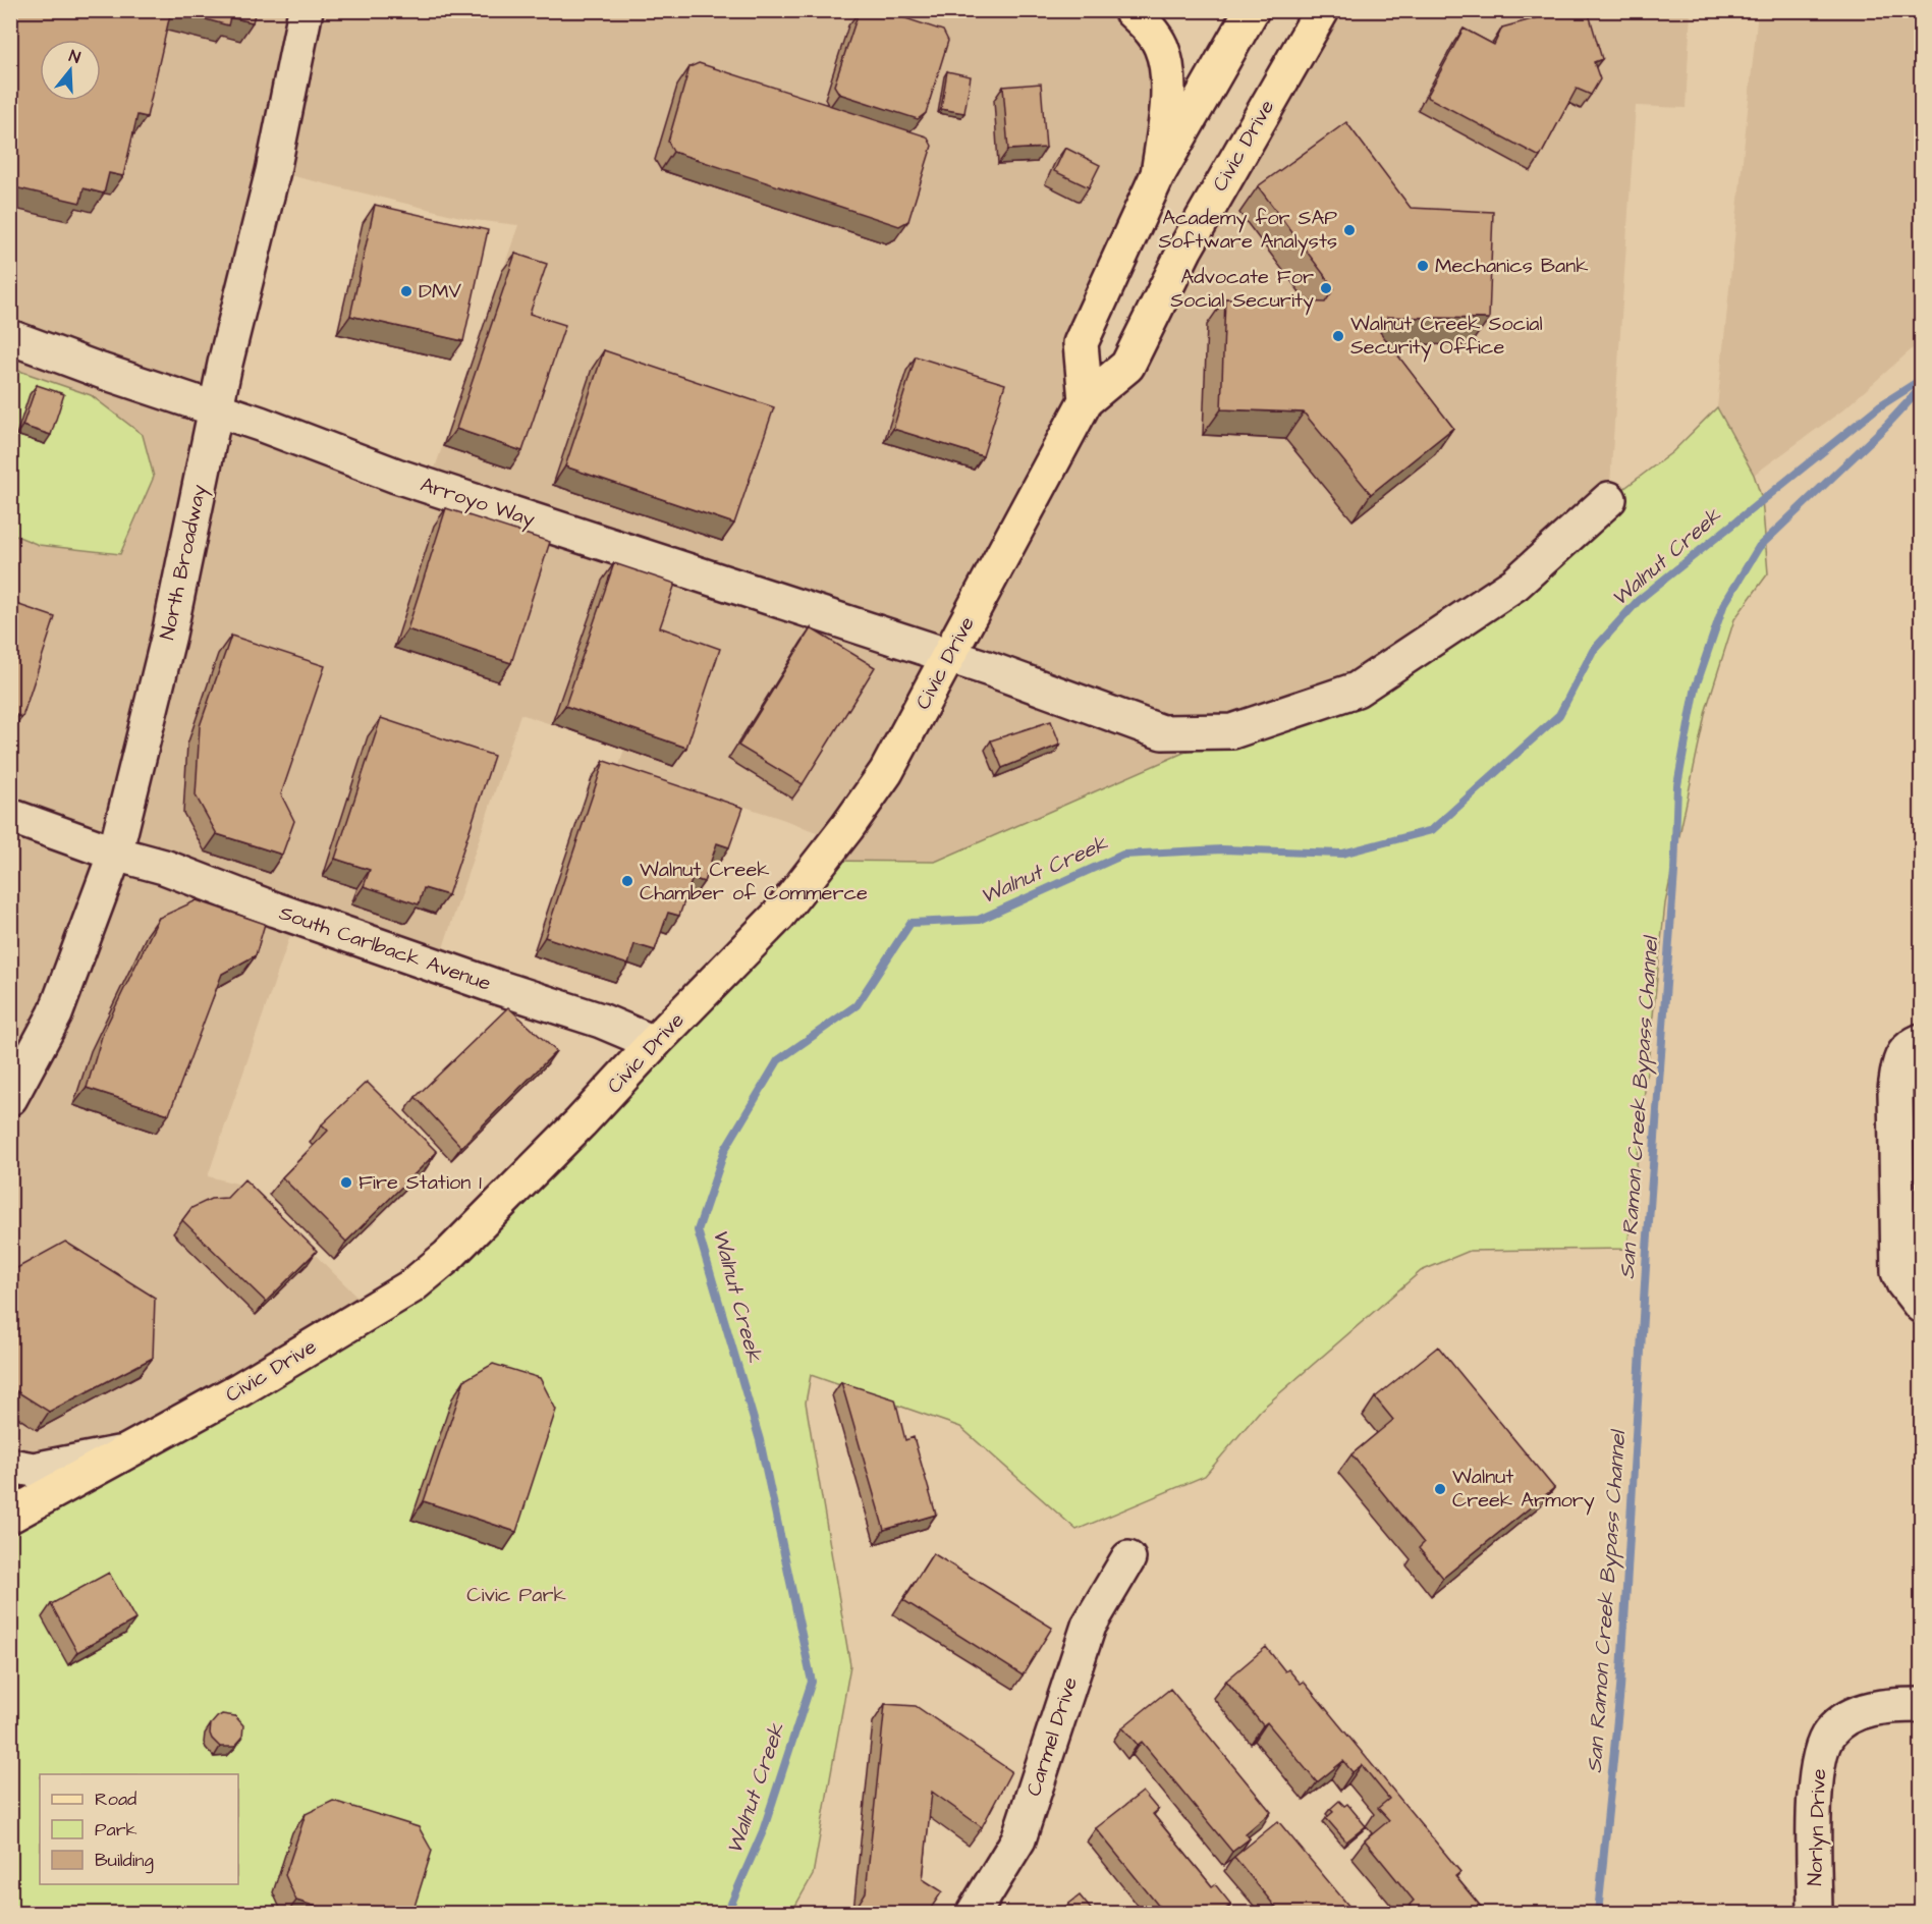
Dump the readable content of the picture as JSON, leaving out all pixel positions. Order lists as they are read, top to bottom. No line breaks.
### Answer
{"streets":{"main road":["Civic Drive"],"street":["Arroyo Way","North Broadway","South Carlback Avenue","Carmel Drive","Norlyn Drive"]},"crossings":[["Civic Drive","Arroyo Way"],["Civic Drive","South Carlback Avenue"],["Arroyo Way","North Broadway"],["North Broadway","South Carlback Avenue"]],"water":["Walnut Creek","San Ramon Creek Bypass Channel"],"parks":["Civic Park"],"places":["Academy for SAP Software Analysts","Mechanics Bank","Advocate For Social Security","DMV","Walnut Creek Social Security Office","Walnut Creek Chamber of Commerce","Fire Station 1","Walnut Creek Armory"],"legend":["Road","Park","Building"],"north":"top"}
